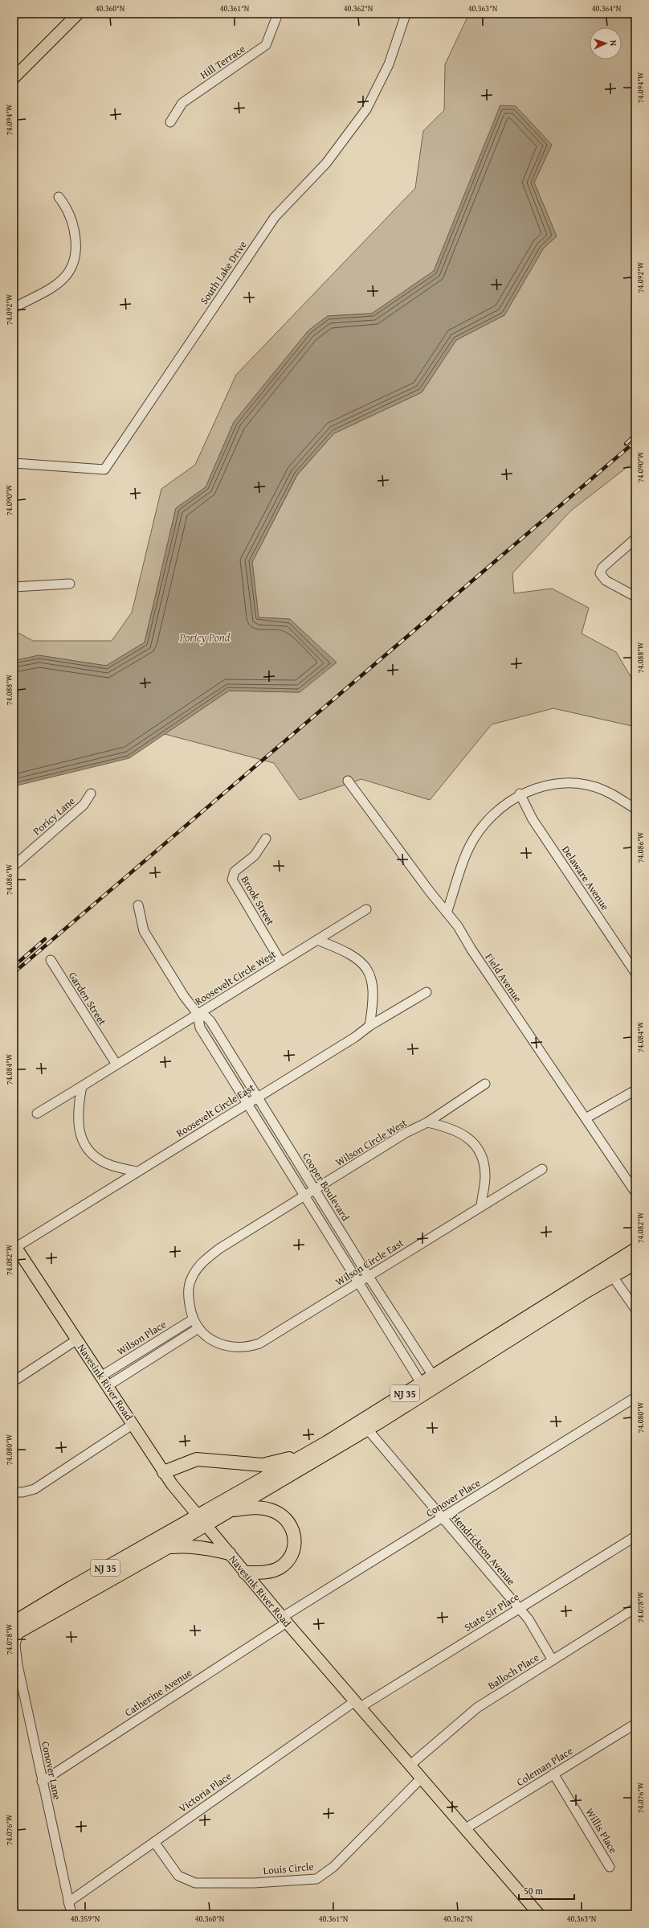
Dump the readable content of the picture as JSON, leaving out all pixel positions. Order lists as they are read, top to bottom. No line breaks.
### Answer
{"streets":{"highway":["NJ 35"],"main road":["Navesink River Road"],"street":["Hill Terrace","South Lake Drive","Poricy Lane","Delaware Avenue","Brook Street","Roosevelt Circle West","Field Avenue","Garden Street","Roosevelt Circle East","Wilson Circle West","Cooper Boulevard","Wilson Circle East","Wilson Place","Conover Place","Hendrickson Avenue","State Sir Place","Balloch Place","Catherine Avenue","Coleman Place","Conover Lane","Victoria Place","Willis Place","Louis Circle"]},"crossings":[["Brook Street","Roosevelt Circle West"],["Roosevelt Circle West","Garden Street"],["Roosevelt Circle West","Cooper Boulevard"],["Roosevelt Circle East","Cooper Boulevard"],["Roosevelt Circle East","Navesink River Road"],["Wilson Circle West","Cooper Boulevard"],["Wilson Circle West","Wilson Circle East"],["Wilson Circle West","Wilson Place"],["Cooper Boulevard","Wilson Circle East"],["Cooper Boulevard","NJ 35"],["Wilson Circle East","Wilson Place"],["Wilson Place","Navesink River Road"],["Navesink River Road","NJ 35"],["Navesink River Road","Conover Place"],["Navesink River Road","State Sir Place"],["Navesink River Road","Balloch Place"],["Navesink River Road","Catherine Avenue"],["Navesink River Road","Coleman Place"],["Navesink River Road","Victoria Place"],["Navesink River Road","Louis Circle"],["NJ 35","Hendrickson Avenue"],["NJ 35","Conover Lane"],["Conover Place","Hendrickson Avenue"],["Conover Place","Catherine Avenue"],["Hendrickson Avenue","State Sir Place"],["Hendrickson Avenue","Balloch Place"],["State Sir Place","Victoria Place"],["Catherine Avenue","Conover Lane"],["Coleman Place","Willis Place"],["Conover Lane","Victoria Place"],["Victoria Place","Louis Circle"]],"water":["Poricy Pond"],"scale_bar":"50 m","north":"right","coordinates":["40.360°N","40.361°N","40.362°N","40.363°N","40.364°N","74.094°W","74.092°W","74.090°W","74.088°W","74.086°W","74.084°W","74.082°W","74.080°W","74.078°W","74.076°W","40.359°N"]}
